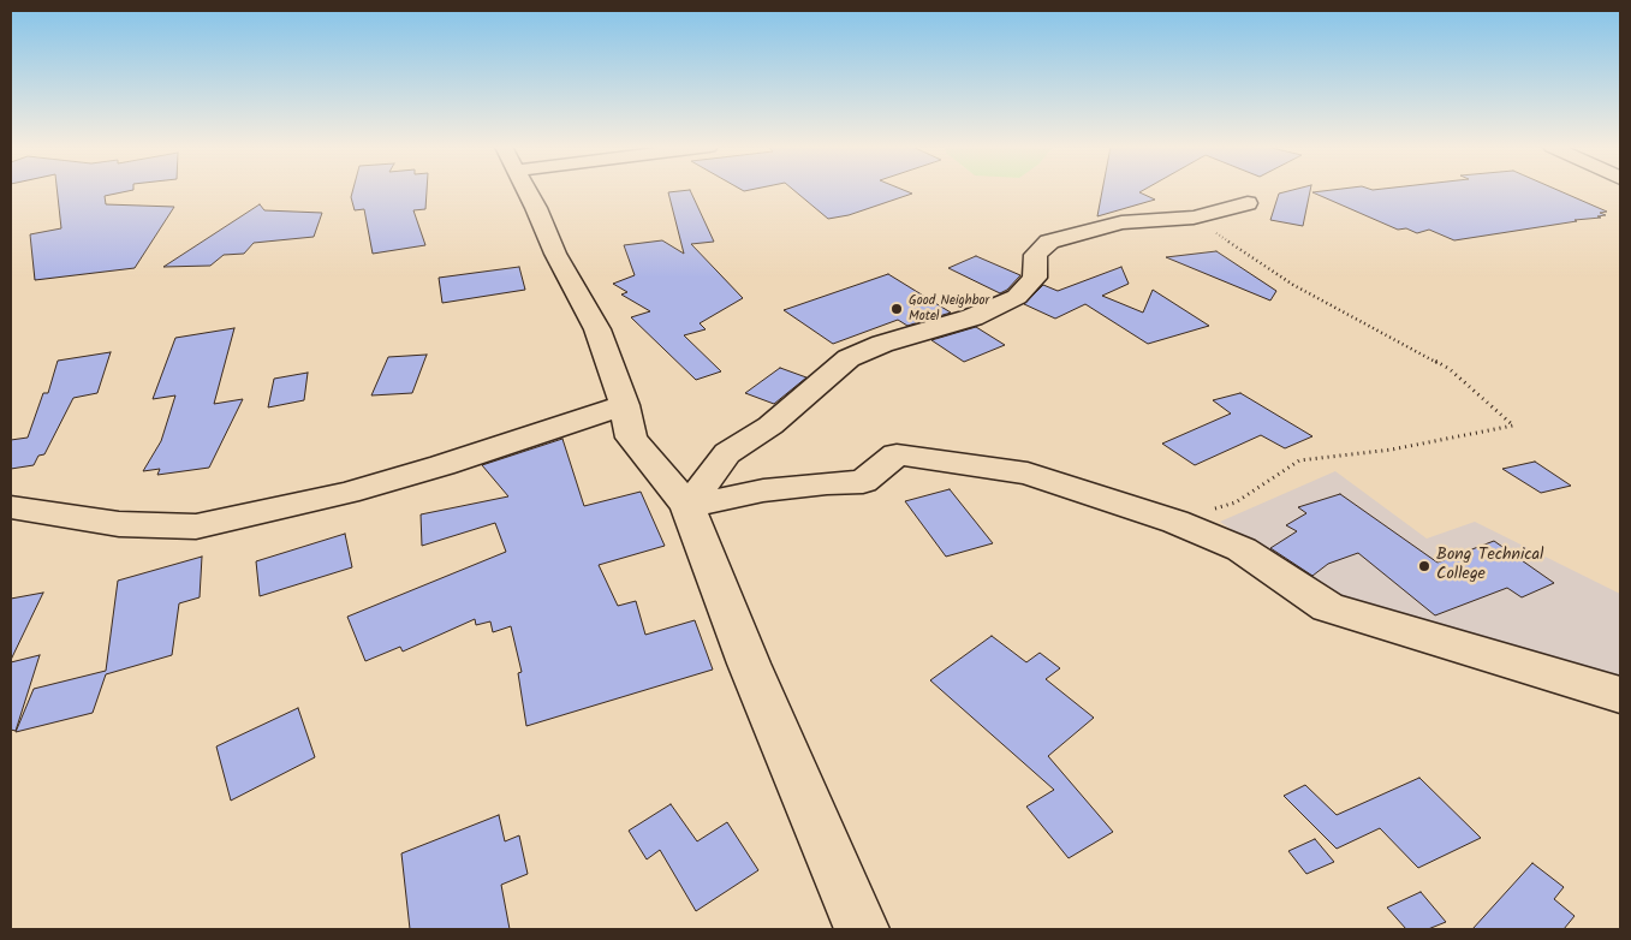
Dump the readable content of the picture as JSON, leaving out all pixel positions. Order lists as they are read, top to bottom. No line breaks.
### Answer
{"places":["Good Neighbor Motel","Bong Technical College"]}
